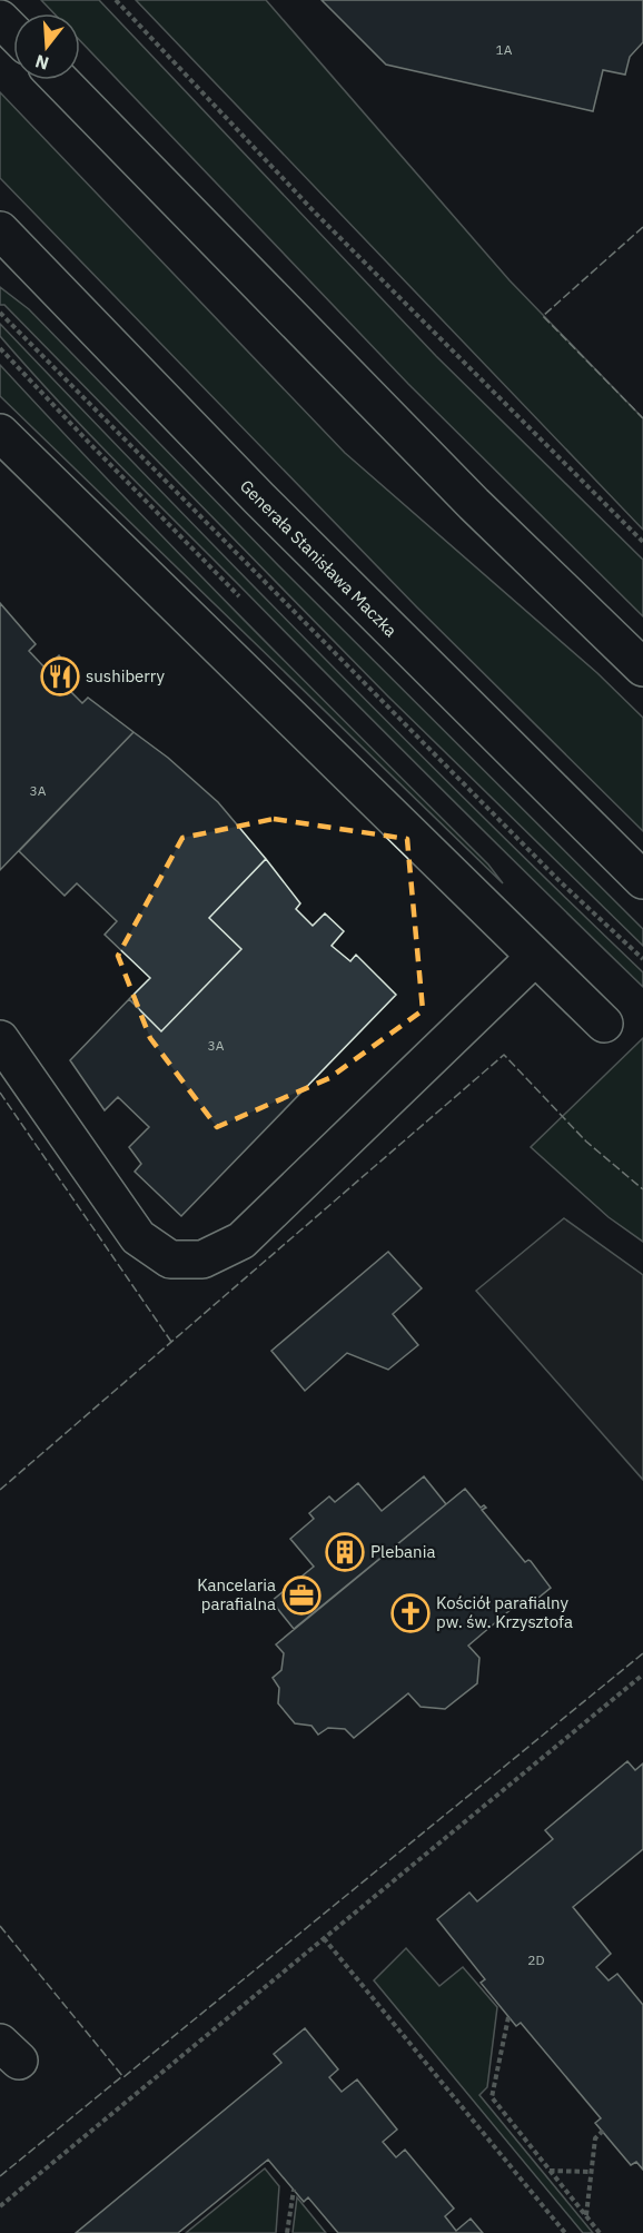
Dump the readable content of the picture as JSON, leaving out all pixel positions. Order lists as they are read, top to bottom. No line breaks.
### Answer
{"streets":{"main road":["Generała Stanisława Maczka"]},"places":{"restaurant":["sushiberry"],"building":["Plebania"],"office":["Kancelaria parafialna"],"church":["Kościół parafialny pw. św. Krzysztofa"]},"house_numbers":["1A","3A","3A","2D"],"north":"bottom"}
